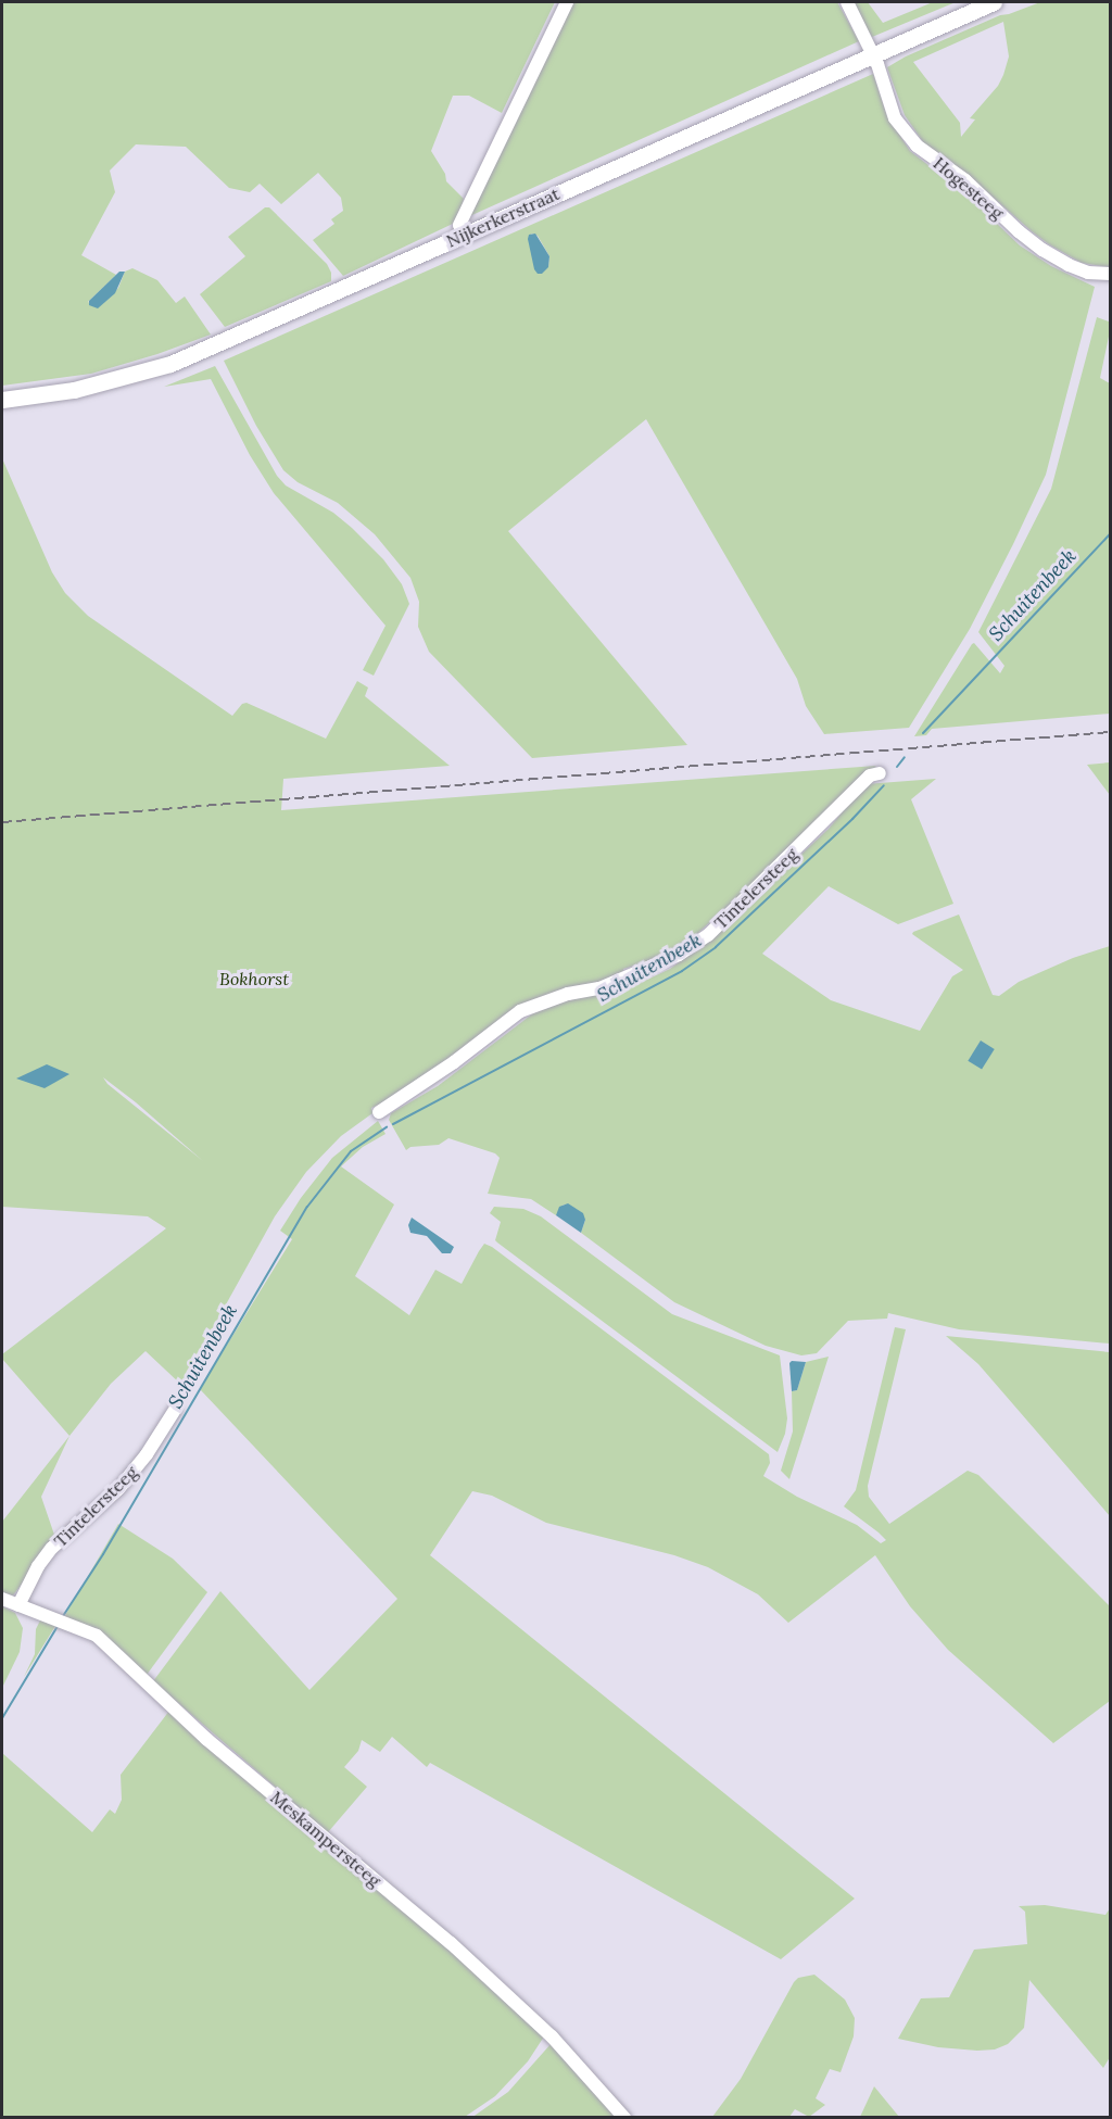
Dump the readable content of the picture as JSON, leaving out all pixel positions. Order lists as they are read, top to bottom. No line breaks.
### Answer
{"streets":{"main road":["Nijkerkerstraat"],"street":["Hogesteeg","Tintelersteeg","Meskampersteeg"]},"crossings":[["Hogesteeg","Nijkerkerstraat"],["Tintelersteeg","Meskampersteeg"]],"water":["Schuitenbeek"],"parks":["Bokhorst"]}
